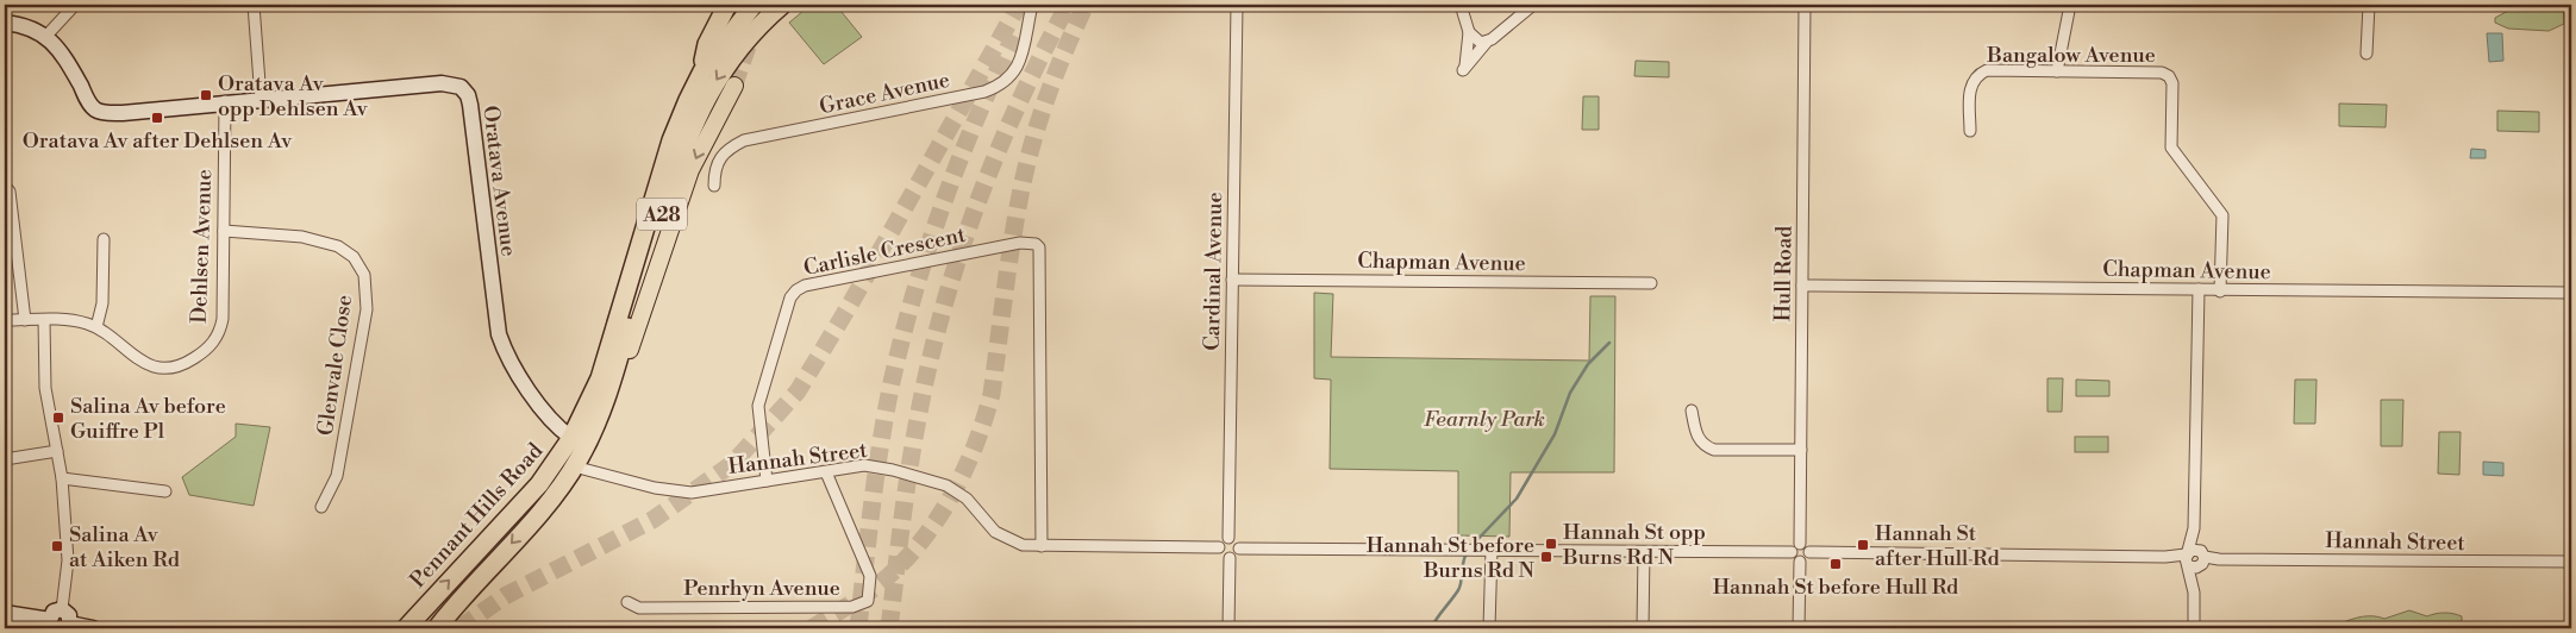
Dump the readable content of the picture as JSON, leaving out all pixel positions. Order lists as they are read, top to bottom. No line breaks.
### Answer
{"streets":{"highway":["A28","Pennant Hills Road"],"street":["Bangalow Avenue","Grace Avenue","Oratava Avenue","Dehlsen Avenue","Carlisle Crescent","Chapman Avenue","Cardinal Avenue","Hull Road","Glenvale Close","Hannah Street","Penrhyn Avenue"]},"crossings":[["Bangalow Avenue","Chapman Avenue"],["Oratava Avenue","Dehlsen Avenue"],["Oratava Avenue","Pennant Hills Road"],["Dehlsen Avenue","Glenvale Close"],["Carlisle Crescent","Hannah Street"],["Chapman Avenue","Cardinal Avenue"],["Chapman Avenue","Hull Road"],["Cardinal Avenue","Hannah Street"],["Hull Road","Hannah Street"],["Hannah Street","Pennant Hills Road"],["Hannah Street","Penrhyn Avenue"]],"parks":["Fearnly Park"],"places":{"transit":["Oratava Av opp Dehlsen Av","Oratava Av after Dehlsen Av","Salina Av before Guiffre Pl","Hannah St opp Burns Rd N","Hannah St after Hull Rd","Salina Av at Aiken Rd","Hannah St before Burns Rd N","Hannah St before Hull Rd"]}}
